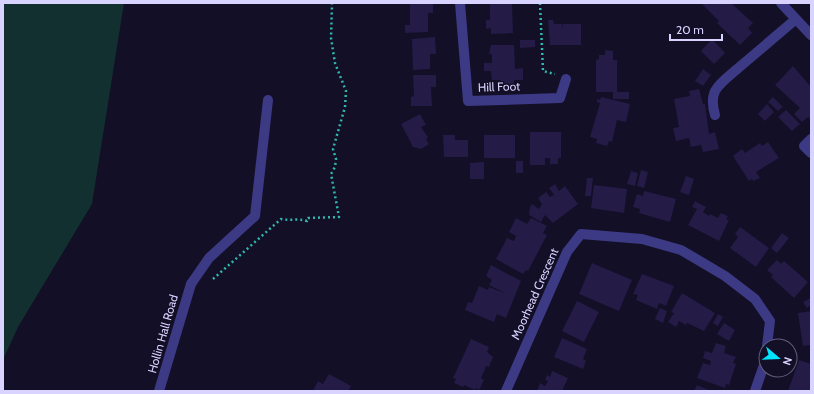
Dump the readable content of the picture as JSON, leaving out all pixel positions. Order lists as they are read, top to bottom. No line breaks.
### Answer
{"streets":{"street":["Hill Foot","Moorhead Crescent","Hollin Hall Road"]},"scale_bar":"20 m","north":"right"}
